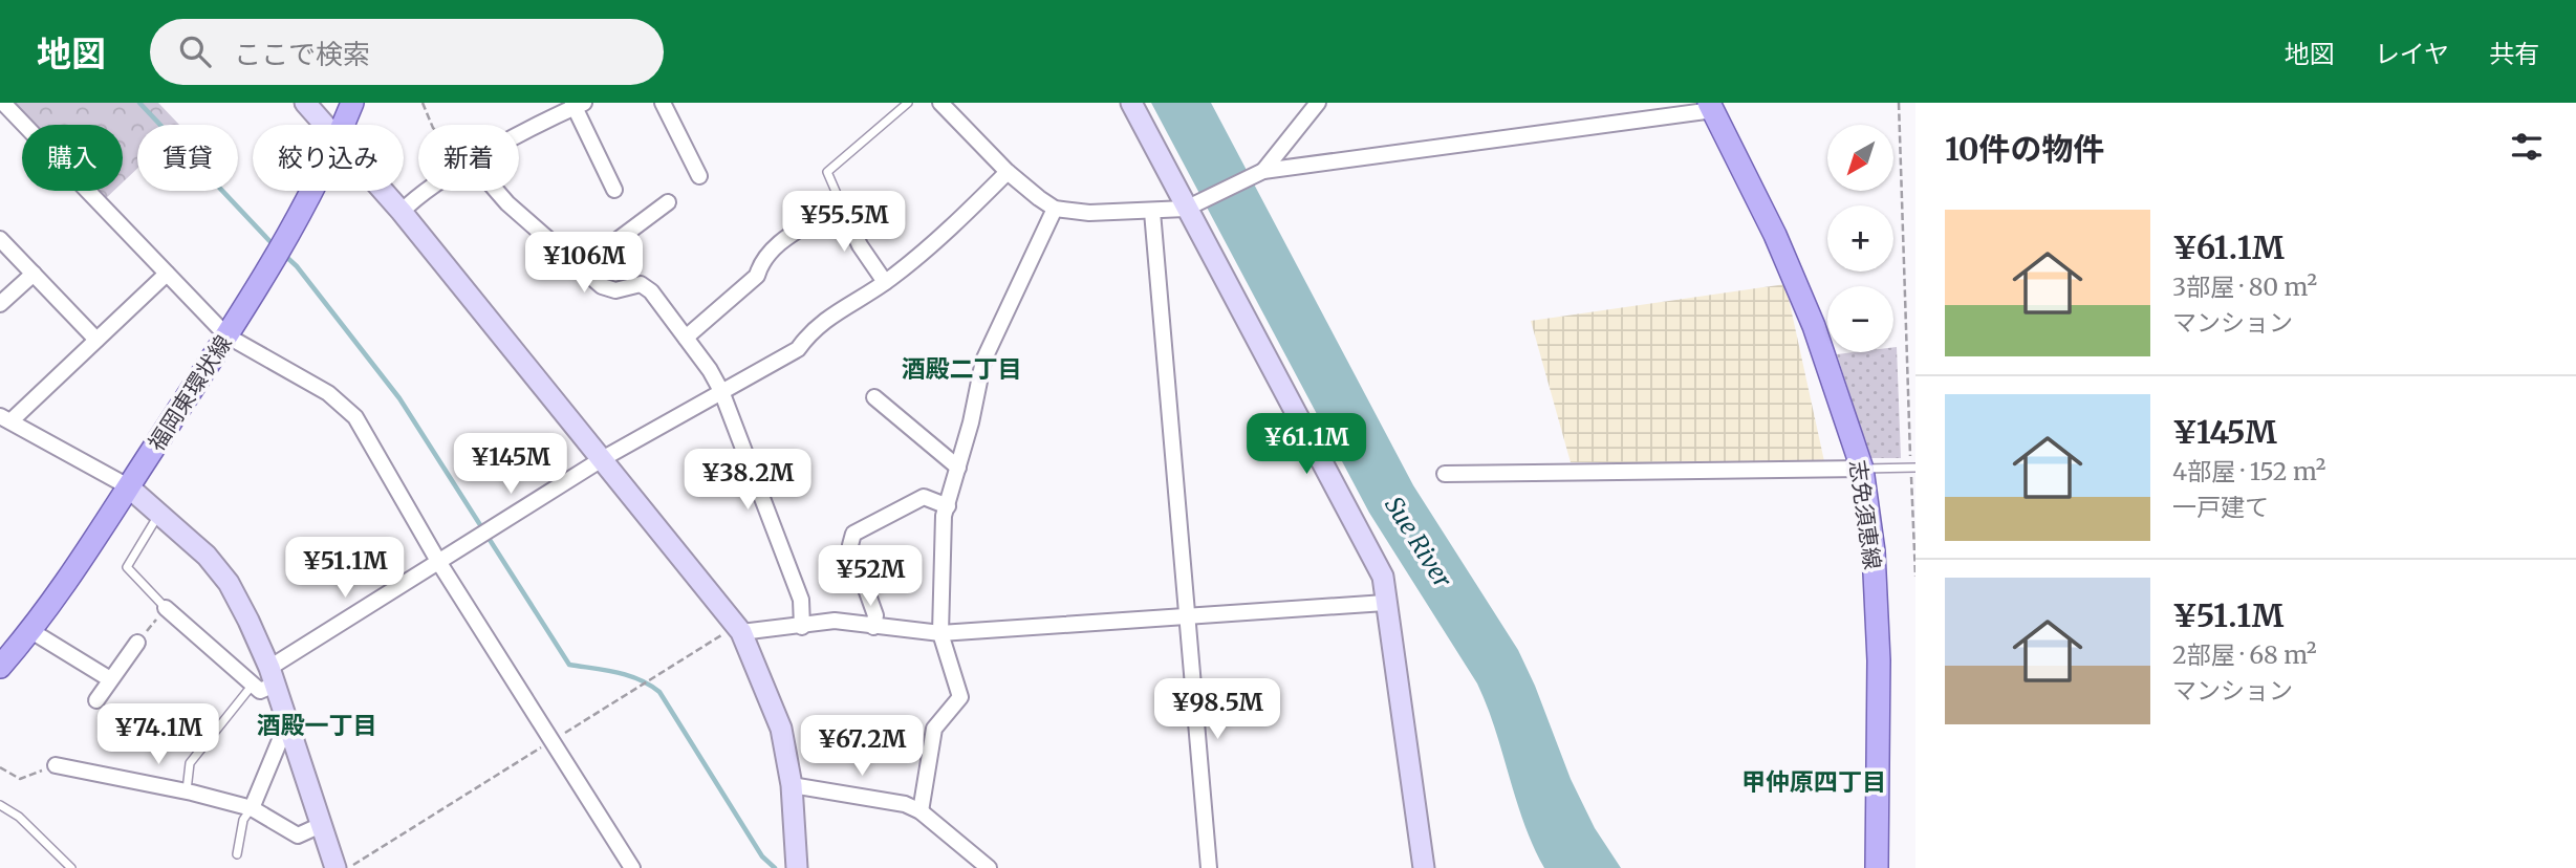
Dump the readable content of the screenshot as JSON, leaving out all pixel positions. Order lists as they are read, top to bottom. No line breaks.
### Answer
{"streets":{"main road":["福岡東環状線","志免須恵線"]},"districts":["酒殿二丁目","酒殿一丁目","甲仲原四丁目"],"water":["Sue River"],"north":"bottom left","page":{"header":"地図","search":"ここで検索","nav":["地図","レイヤ","共有"],"heading":"10件の物件","map_buttons":["+","−"],"chip":["購入","賃貸","絞り込み","新着"],"price":["¥55.5M","¥106M","¥61.1M","¥145M","¥38.2M","¥51.1M","¥52M","¥98.5M","¥74.1M","¥67.2M"],"list":[{"name":"¥61.1M","note":"3部屋 · 80 m² · マンション"},{"name":"¥145M","note":"4部屋 · 152 m² · 一戸建て"},{"name":"¥51.1M","note":"2部屋 · 68 m² · マンション"}]}}
